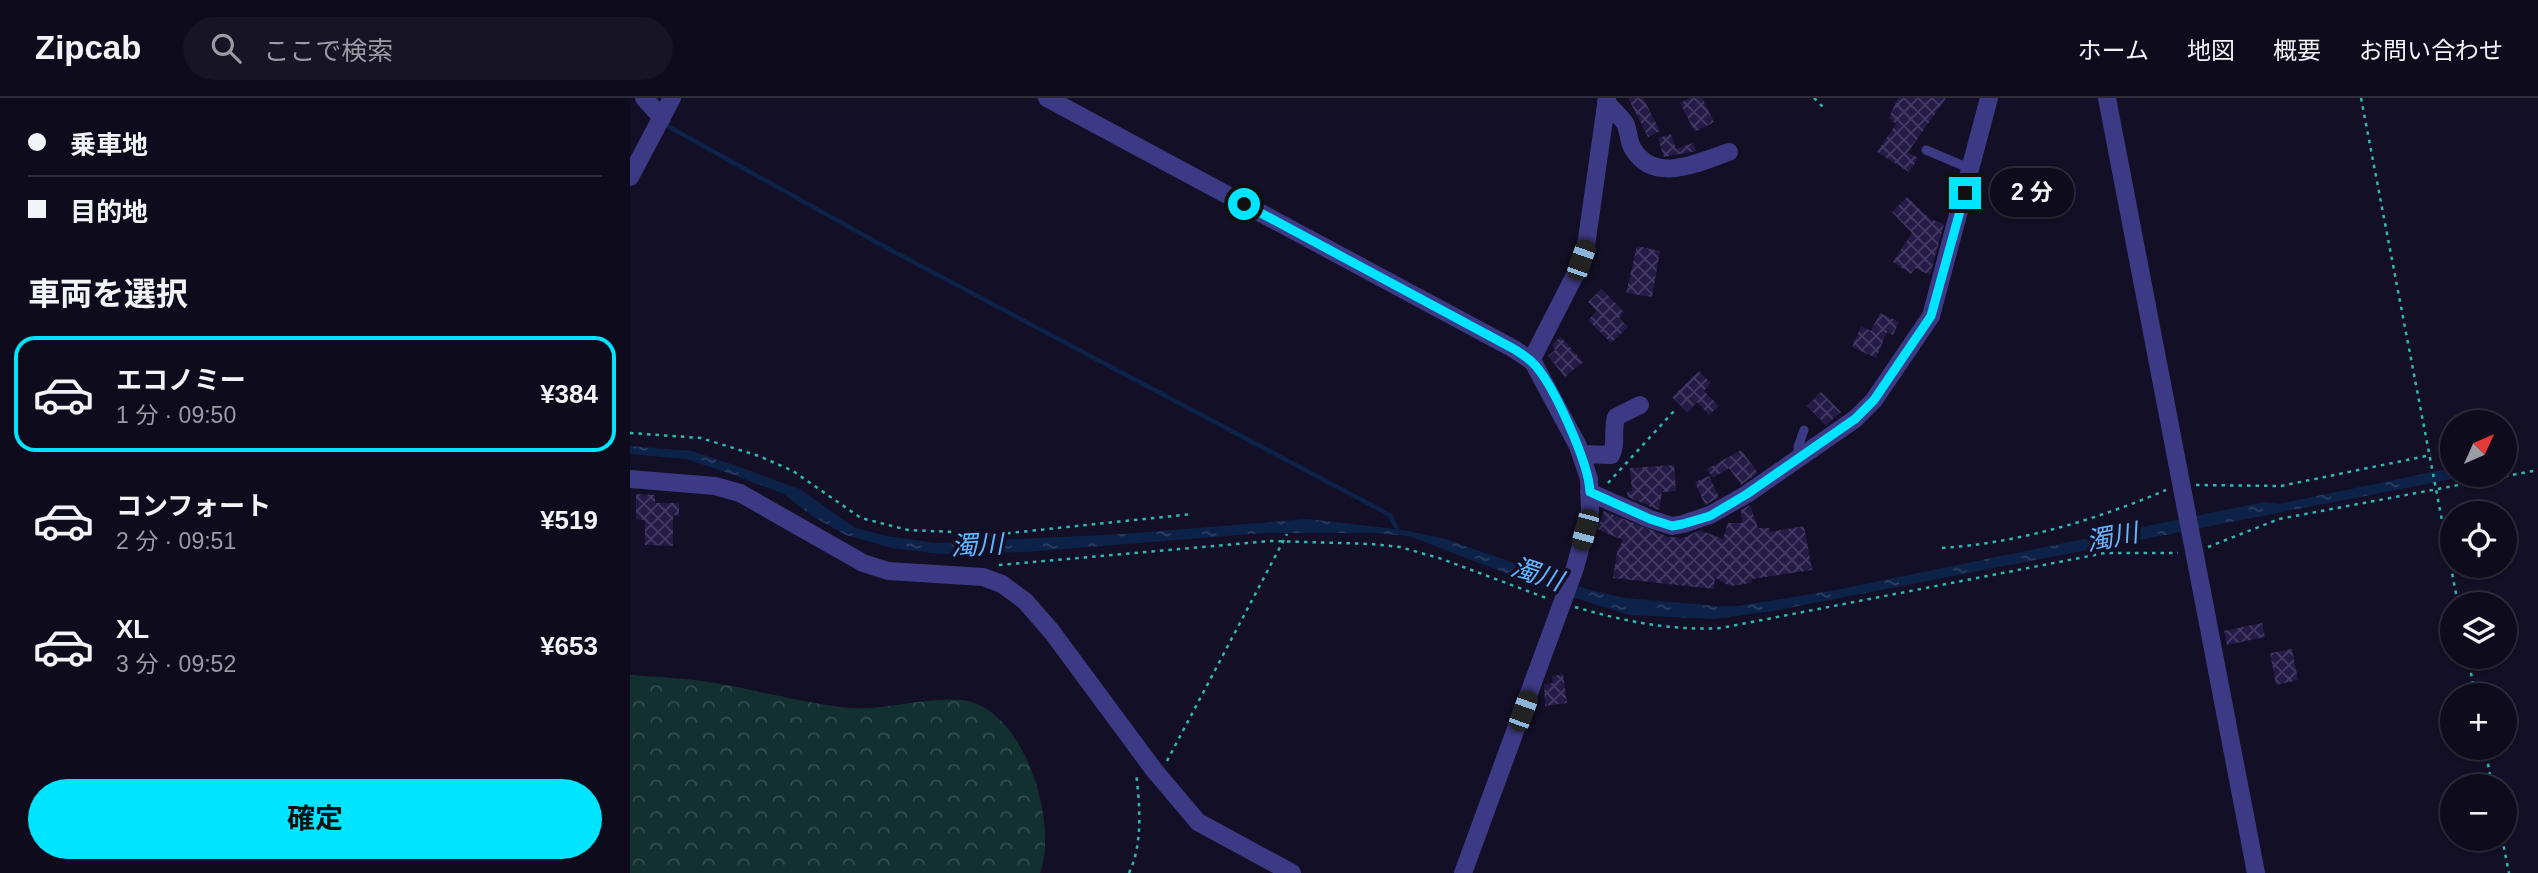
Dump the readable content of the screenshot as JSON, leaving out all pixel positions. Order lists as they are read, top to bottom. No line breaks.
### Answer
{"water":["濁川"],"north":"top right","page":{"header":"Zipcab","search":"ここで検索","nav":["ホーム","地図","概要","お問い合わせ"],"banner":["乗車地","目的地"],"bubble":"2 分","heading":"車両を選択","list":[{"name":"エコノミー","note":"1 分 · 09:50","value":"¥384"},{"name":"コンフォート","note":"2 分 · 09:51","value":"¥519"},{"name":"XL","note":"3 分 · 09:52","value":"¥653"}],"map_buttons":["+","−"],"buttons":"確定"}}
